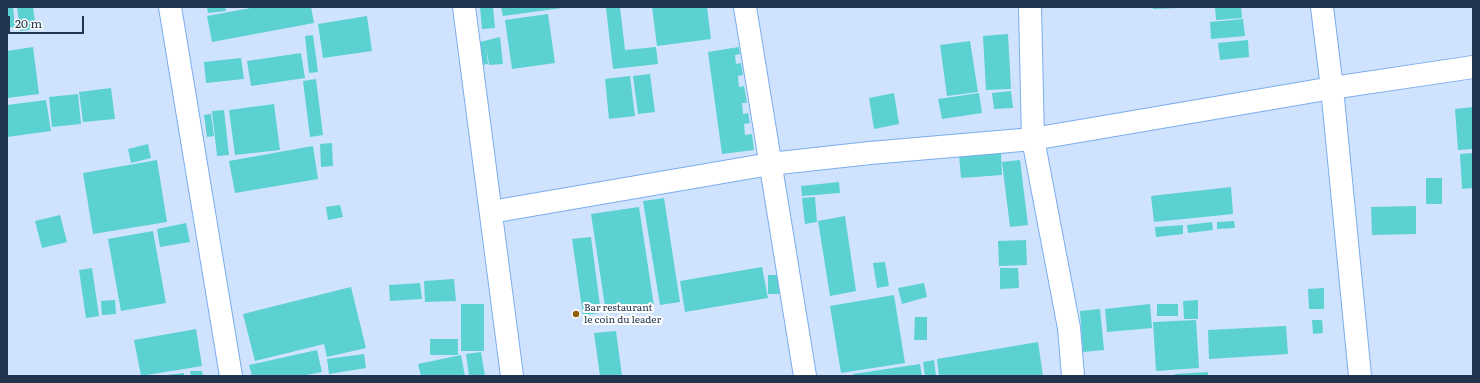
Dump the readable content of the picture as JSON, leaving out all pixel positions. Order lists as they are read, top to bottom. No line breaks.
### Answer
{"places":["Bar restaurant le coin du leader"],"scale_bar":"20 m"}
